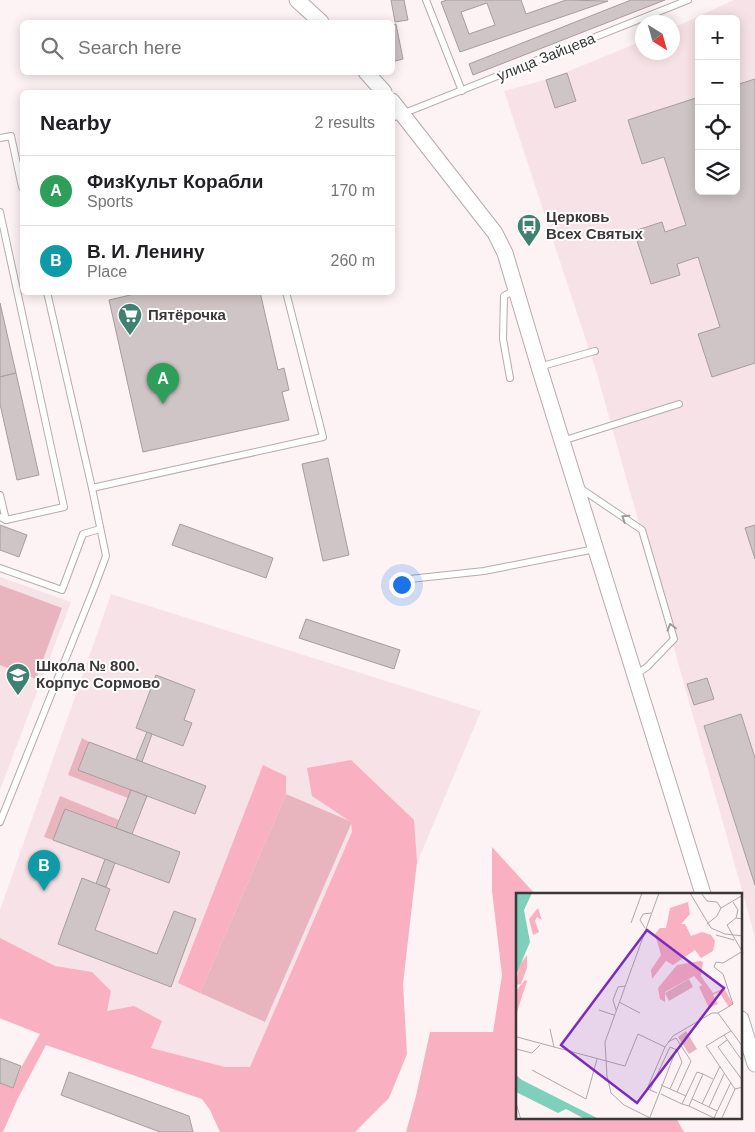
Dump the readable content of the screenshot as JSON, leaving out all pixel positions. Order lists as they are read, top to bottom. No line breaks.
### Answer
{"streets":{"lane":["улица Зайцева"]},"places":{"bus stop":["Церковь Всех Святых"],"supermarket":["Пятёрочка"],"school or university":["Школа № 800. Корпус Сормово"]},"north":"bottom right","page":{"map_buttons":["+","−"],"search":"Search here","heading":["Nearby","2 results"],"list":[{"mark":"A","name":"ФизКульт Корабли","note":"Sports","value":"170 m"},{"mark":"B","name":"В. И. Ленину","note":"Place","value":"260 m"}],"pins":["A","B"]}}
